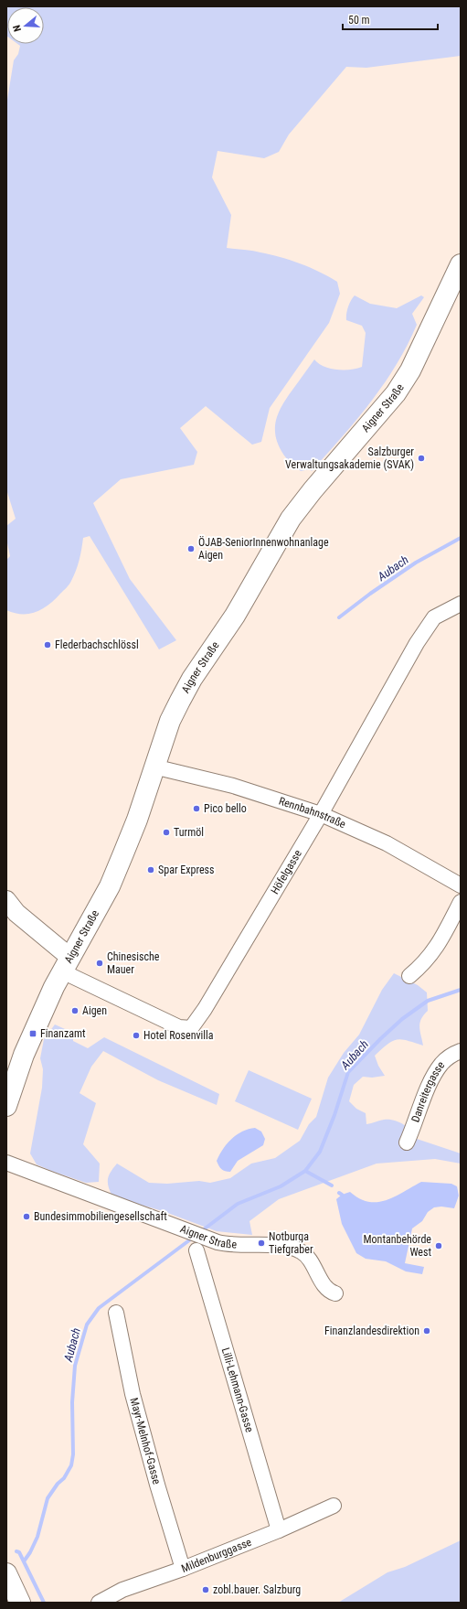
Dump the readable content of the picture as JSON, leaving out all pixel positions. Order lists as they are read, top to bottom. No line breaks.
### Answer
{"streets":{"main road":["Aigner Straße"],"street":["Rennbahnstraße","Höfelgasse","Danreitergasse","Lilli-Lehmann-Gasse","Mayr-Melnhof-Gasse","Mildenburggasse"]},"crossings":[["Aigner Straße","Rennbahnstraße"],["Aigner Straße","Höfelgasse"],["Rennbahnstraße","Höfelgasse"],["Lilli-Lehmann-Gasse","Mildenburggasse"],["Mayr-Melnhof-Gasse","Mildenburggasse"]],"water":["Aubach"],"places":{"other":["Salzburger Verwaltungsakademie (SVAK)","ÖJAB-SeniorInnenwohnanlage Aigen","Flederbachschlössl","Pico bello","Turmöl","Spar Express","Chinesische Mauer","Aigen","Hotel Rosenvilla","Bundesimmobiliengesellschaft","Notburga Tiefgraber","Montanbehörde West","Finanzlandesdirektion","zobl.bauer. Salzburg"],"transit":["Finanzamt"]},"scale_bar":"50 m","north":"left"}
